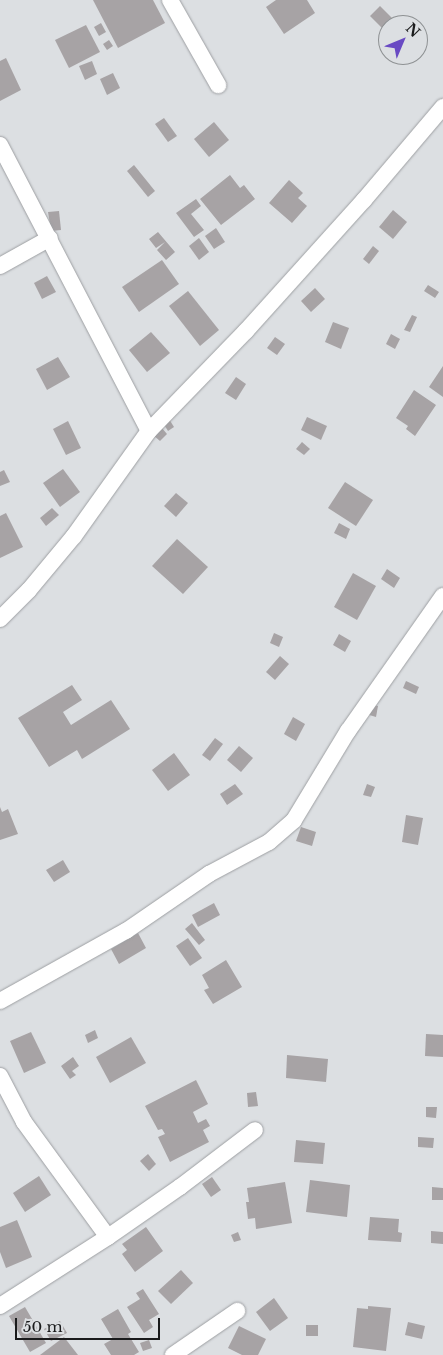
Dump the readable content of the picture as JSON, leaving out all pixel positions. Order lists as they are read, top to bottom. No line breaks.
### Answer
{"scale_bar":"50 m","north":"top right"}
